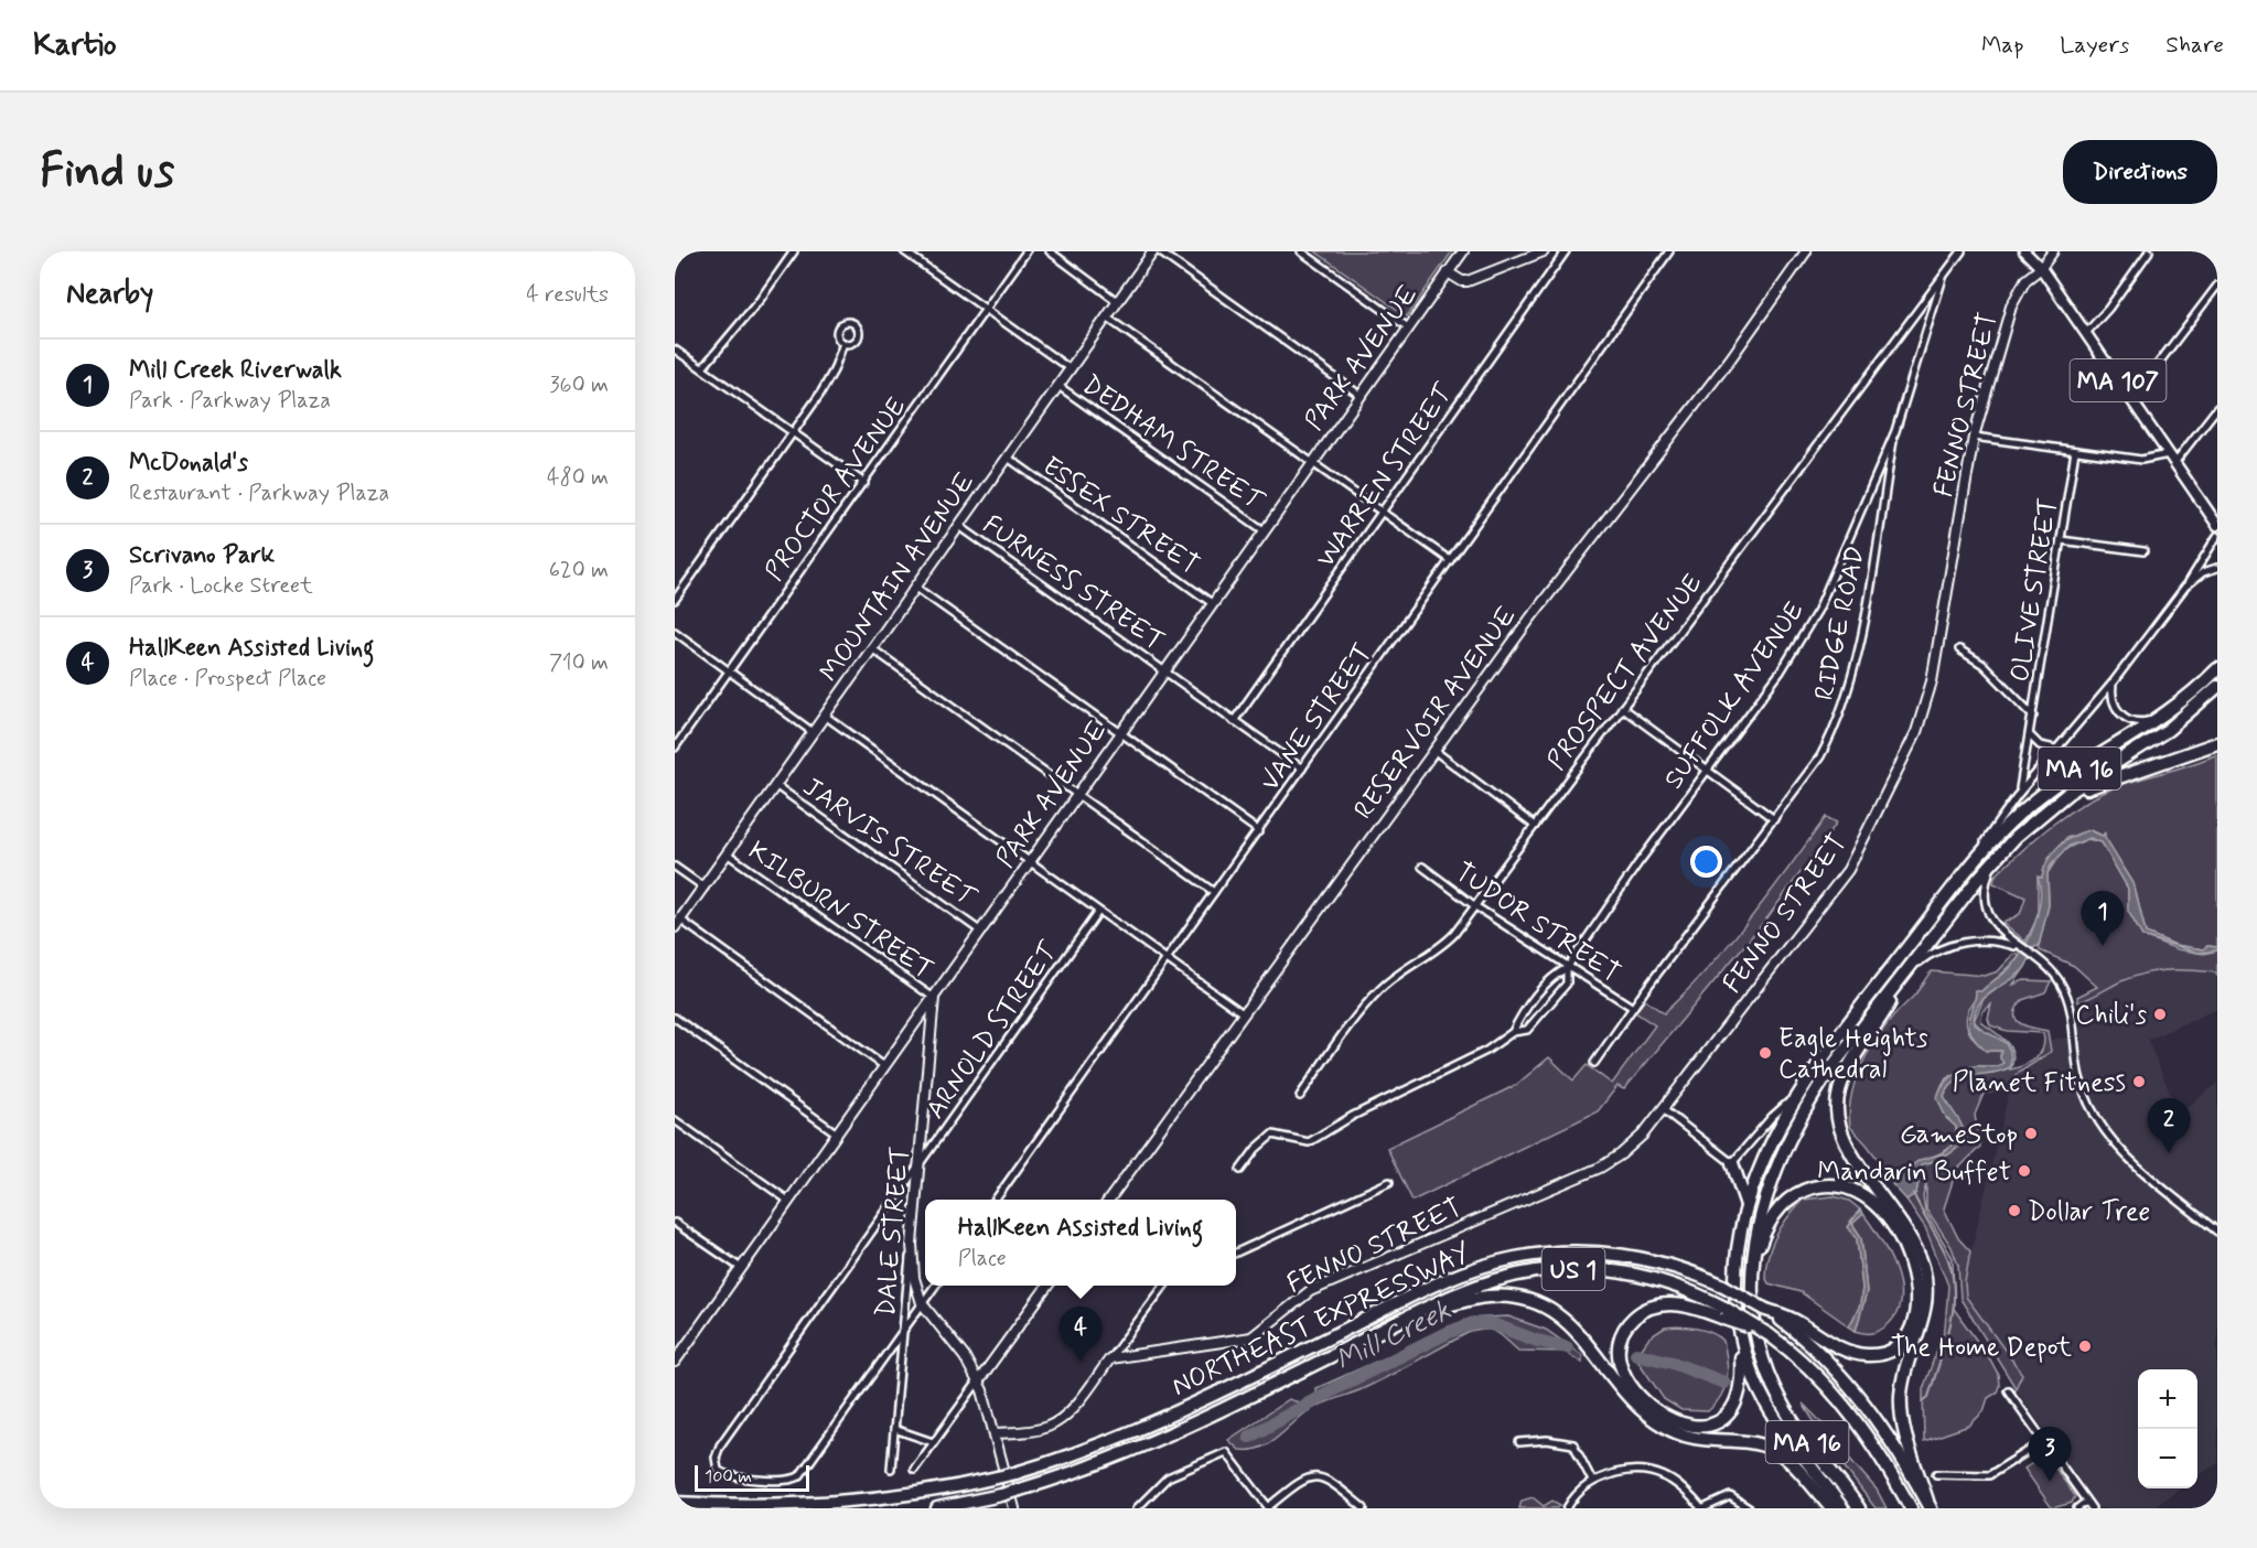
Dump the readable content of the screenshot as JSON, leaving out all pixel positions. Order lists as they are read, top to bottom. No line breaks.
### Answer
{"streets":{"highway":["MA 16","US 1","NORTHEAST EXPRESSWAY"],"main road":["MA 107"],"street":["PARK AVENUE","FENNO STREET","DEDHAM STREET","WARREN STREET","PROCTOR AVENUE","ESSEX STREET","MOUNTAIN AVENUE","FURNESS STREET","OLIVE STREET","RIDGE ROAD","PROSPECT AVENUE","SUFFOLK AVENUE","RESERVOIR AVENUE","VANE STREET","JARVIS STREET","KILBURN STREET","TUDOR STREET","ARNOLD STREET","DALE STREET"]},"crossings":[["PARK AVENUE","DEDHAM STREET"],["PARK AVENUE","ESSEX STREET"],["PARK AVENUE","FURNESS STREET"],["PARK AVENUE","JARVIS STREET"],["PARK AVENUE","KILBURN STREET"],["PARK AVENUE","DALE STREET"],["MA 107","FENNO STREET"],["DEDHAM STREET","MOUNTAIN AVENUE"],["WARREN STREET","FURNESS STREET"],["ESSEX STREET","MOUNTAIN AVENUE"],["MOUNTAIN AVENUE","FURNESS STREET"],["MOUNTAIN AVENUE","JARVIS STREET"],["MOUNTAIN AVENUE","KILBURN STREET"],["FURNESS STREET","VANE STREET"],["RIDGE ROAD","SUFFOLK AVENUE"],["RIDGE ROAD","TUDOR STREET"],["PROSPECT AVENUE","SUFFOLK AVENUE"],["PROSPECT AVENUE","TUDOR STREET"],["SUFFOLK AVENUE","TUDOR STREET"],["KILBURN STREET","DALE STREET"],["ARNOLD STREET","DALE STREET"]],"water":["Mill Creek"],"places":["Chili's","Eagle Heights Cathedral","Planet Fitness","GameStop","Mandarin Buffet","Dollar Tree","The Home Depot"],"scale_bar":"100 m","page":{"header":"Kartio","nav":["Map","Layers","Share"],"buttons":"Directions","title":"Find us","heading":["Nearby","4 results"],"list":[{"mark":"1","name":"Mill Creek Riverwalk","note":"Park · Parkway Plaza","value":"360 m"},{"mark":"2","name":"McDonald's","note":"Restaurant · Parkway Plaza","value":"480 m"},{"mark":"3","name":"Scrivano Park","note":"Park · Locke Street","value":"620 m"},{"mark":"4","name":"HallKeen Assisted Living","note":"Place · Prospect Place","value":"710 m"}],"pins":["1","2","4","3"],"popup":["HallKeen Assisted Living","Place"],"map_buttons":["+","−"],"scale":"100 m"}}
